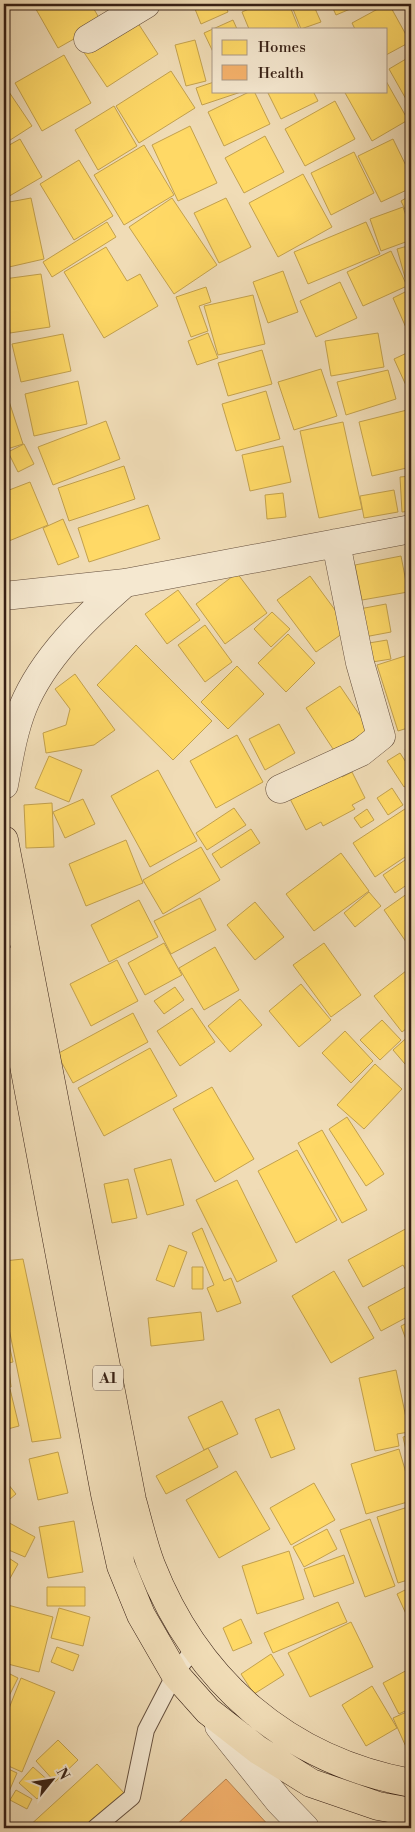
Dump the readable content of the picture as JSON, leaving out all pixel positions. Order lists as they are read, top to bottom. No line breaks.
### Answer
{"streets":{"highway":["A1"]},"legend":["Homes","Health"],"north":"top right"}
